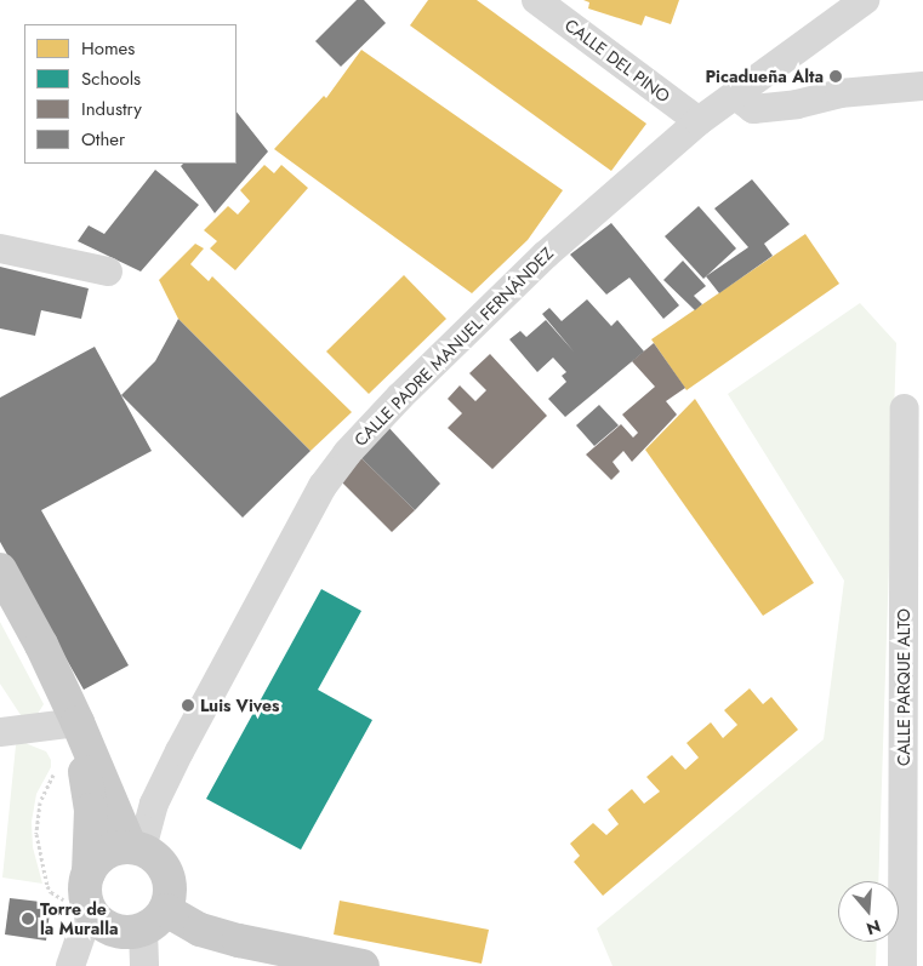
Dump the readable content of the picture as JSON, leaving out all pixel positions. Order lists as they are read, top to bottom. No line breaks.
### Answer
{"streets":{"street":["CALLE DEL PINO","CALLE PADRE MANUEL FERNÁNDEZ","CALLE PARQUE ALTO"]},"crossings":[["CALLE DEL PINO","CALLE PADRE MANUEL FERNÁNDEZ"]],"places":["Picadueña Alta","Luis Vives","Torre de la Muralla"],"legend":["Homes","Schools","Industry","Other"],"north":"bottom"}
